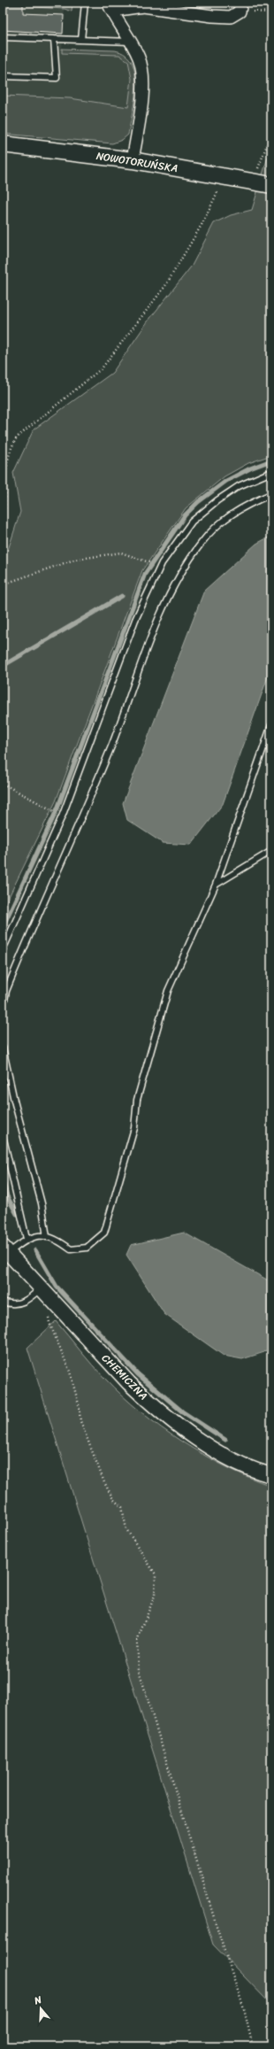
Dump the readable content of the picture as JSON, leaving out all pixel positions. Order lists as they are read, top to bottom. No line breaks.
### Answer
{"streets":{"main road":["NOWOTORUŃSKA"],"street":["CHEMICZNA"]},"north":"top"}
